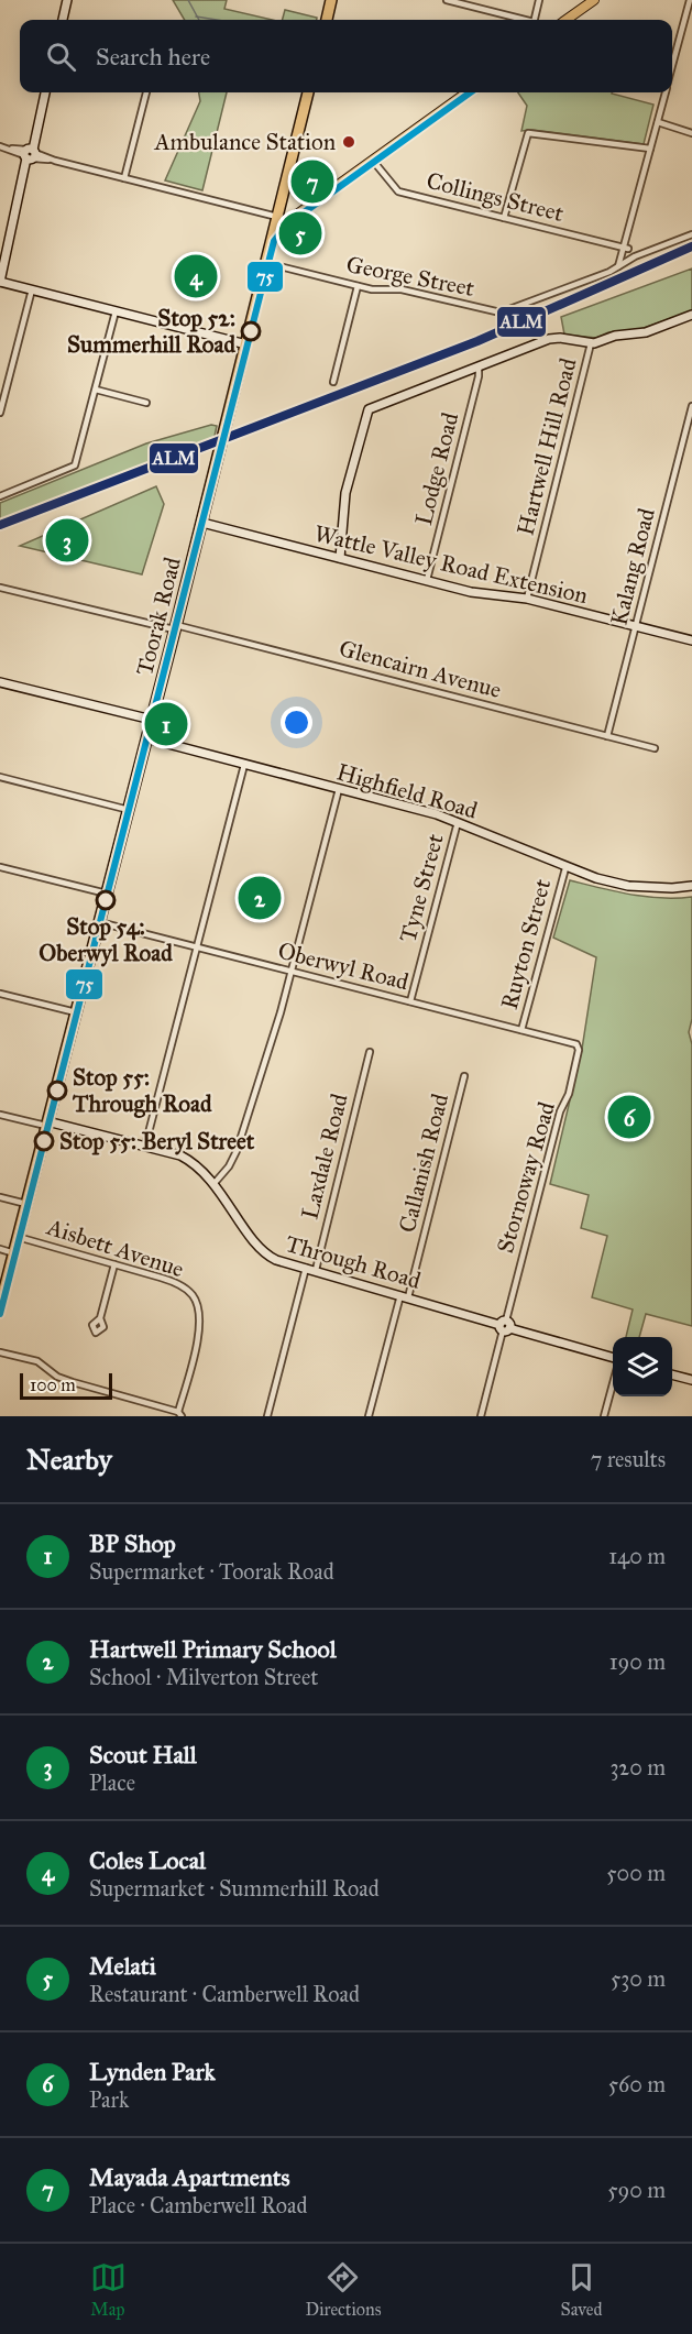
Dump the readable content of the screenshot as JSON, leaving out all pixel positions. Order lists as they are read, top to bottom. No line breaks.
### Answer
{"streets":{"highway":["Toorak Road"],"street":["Collings Street","George Street","Hartwell Hill Road","Lodge Road","Wattle Valley Road Extension","Kalang Road","Glencairn Avenue","Highfield Road","Tyne Street","Ruyton Street","Oberwyl Road","Laxdale Road","Callanish Road","Stornoway Road","Aisbett Avenue","Through Road"]},"crossings":[["George Street","Toorak Road"],["Hartwell Hill Road","Wattle Valley Road Extension"],["Lodge Road","Wattle Valley Road Extension"],["Wattle Valley Road Extension","Kalang Road"],["Wattle Valley Road Extension","Toorak Road"],["Kalang Road","Glencairn Avenue"],["Toorak Road","Glencairn Avenue"],["Toorak Road","Highfield Road"],["Toorak Road","Oberwyl Road"],["Toorak Road","Aisbett Avenue"],["Toorak Road","Through Road"],["Highfield Road","Tyne Street"],["Highfield Road","Ruyton Street"],["Tyne Street","Oberwyl Road"],["Ruyton Street","Oberwyl Road"],["Oberwyl Road","Stornoway Road"],["Laxdale Road","Through Road"],["Callanish Road","Through Road"],["Stornoway Road","Through Road"]],"places":["Ambulance Station","Stop 52: Summerhill Road","Stop 54: Oberwyl Road","Stop 55: Through Road","Stop 55: Beryl Street"],"lines":["transit line 75","transit line ALM"],"scale_bar":"100 m","page":{"search":"Search here","pins":["7","5","4","3","1","2","6"],"scale":"100 m","heading":["Nearby","7 results"],"list":[{"mark":"1","name":"BP Shop","note":"Supermarket · Toorak Road","value":"140 m"},{"mark":"2","name":"Hartwell Primary School","note":"School · Milverton Street","value":"190 m"},{"mark":"3","name":"Scout Hall","note":"Place","value":"320 m"},{"mark":"4","name":"Coles Local","note":"Supermarket · Summerhill Road","value":"500 m"},{"mark":"5","name":"Melati","note":"Restaurant · Camberwell Road","value":"530 m"},{"mark":"6","name":"Lynden Park","note":"Park","value":"560 m"},{"mark":"7","name":"Mayada Apartments","note":"Place · Camberwell Road","value":"590 m"}],"nav":["Map","Directions","Saved"]}}
